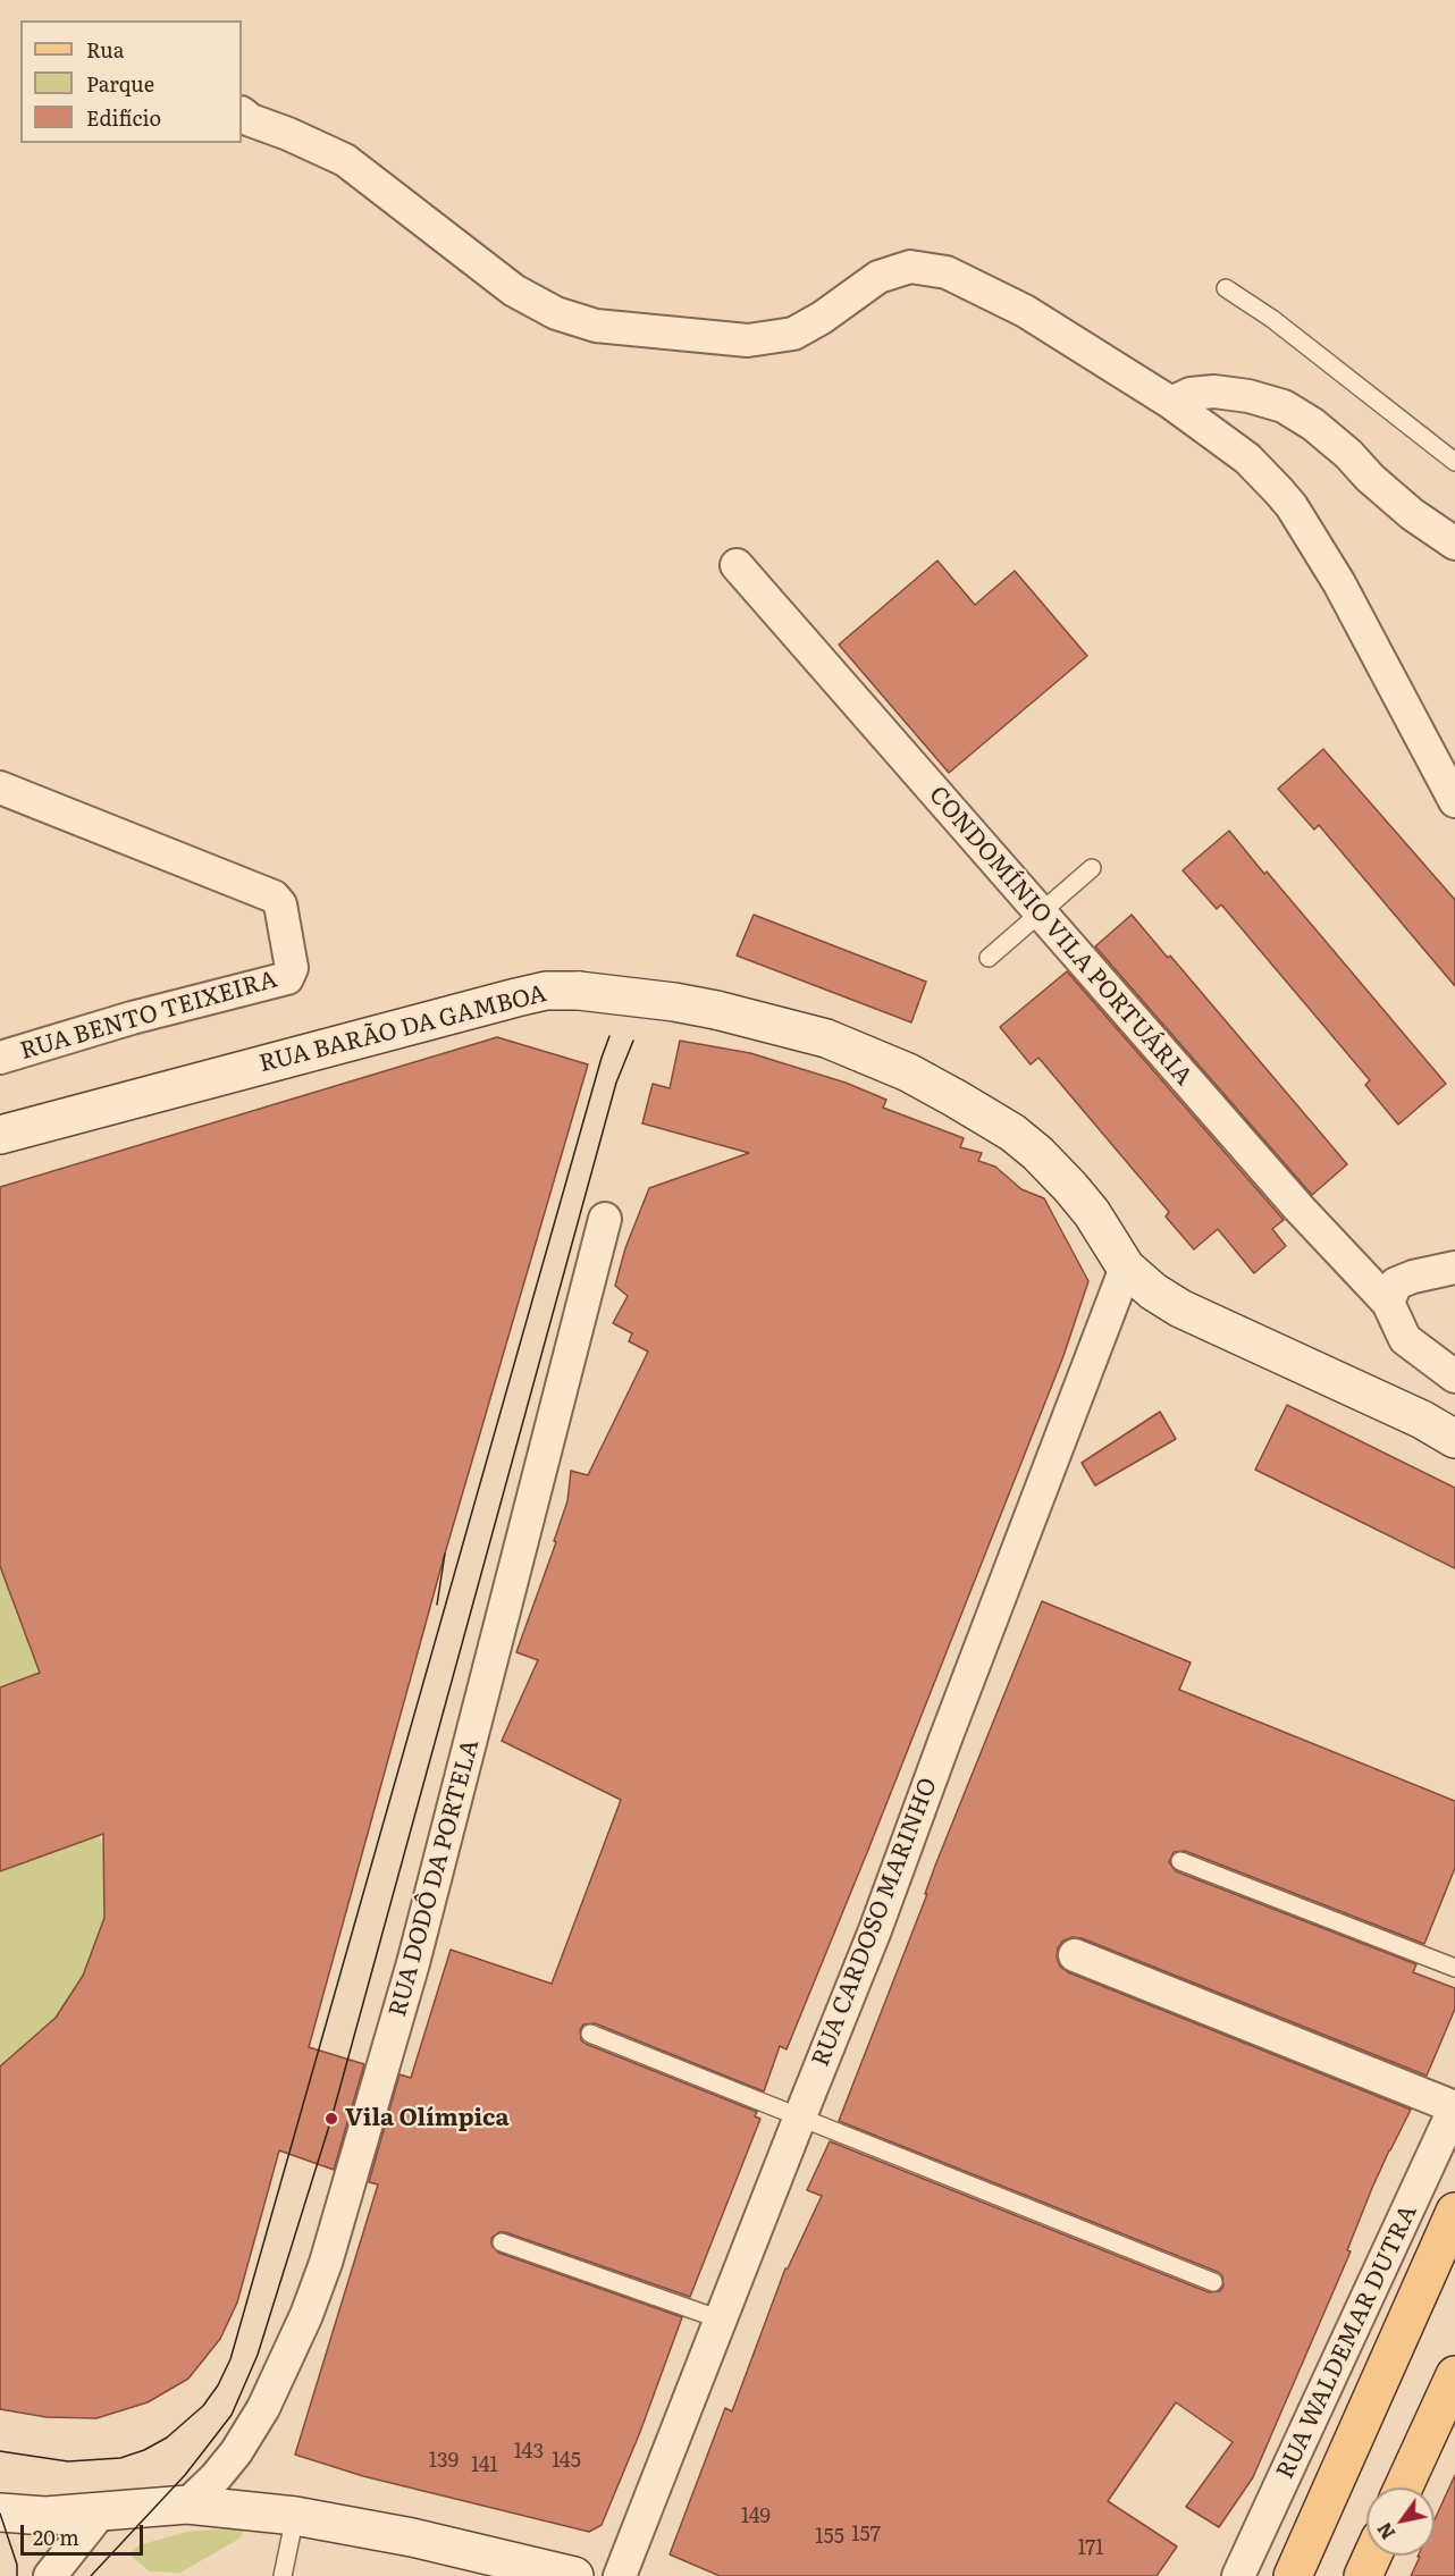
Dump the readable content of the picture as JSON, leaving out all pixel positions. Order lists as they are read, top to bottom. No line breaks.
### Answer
{"streets":{"street":["CONDOMÍNIO VILA PORTUÁRIA","RUA BENTO TEIXEIRA","RUA BARÃO DA GAMBOA","RUA DODÔ DA PORTELA","RUA CARDOSO MARINHO","RUA WALDEMAR DUTRA"]},"crossings":[["RUA BARÃO DA GAMBOA","RUA CARDOSO MARINHO"]],"places":["Vila Olímpica"],"house_numbers":["143","139","145","141","149","157","155","171"],"legend":["Rua","Parque","Edifício"],"scale_bar":"20 m","north":"bottom left"}
